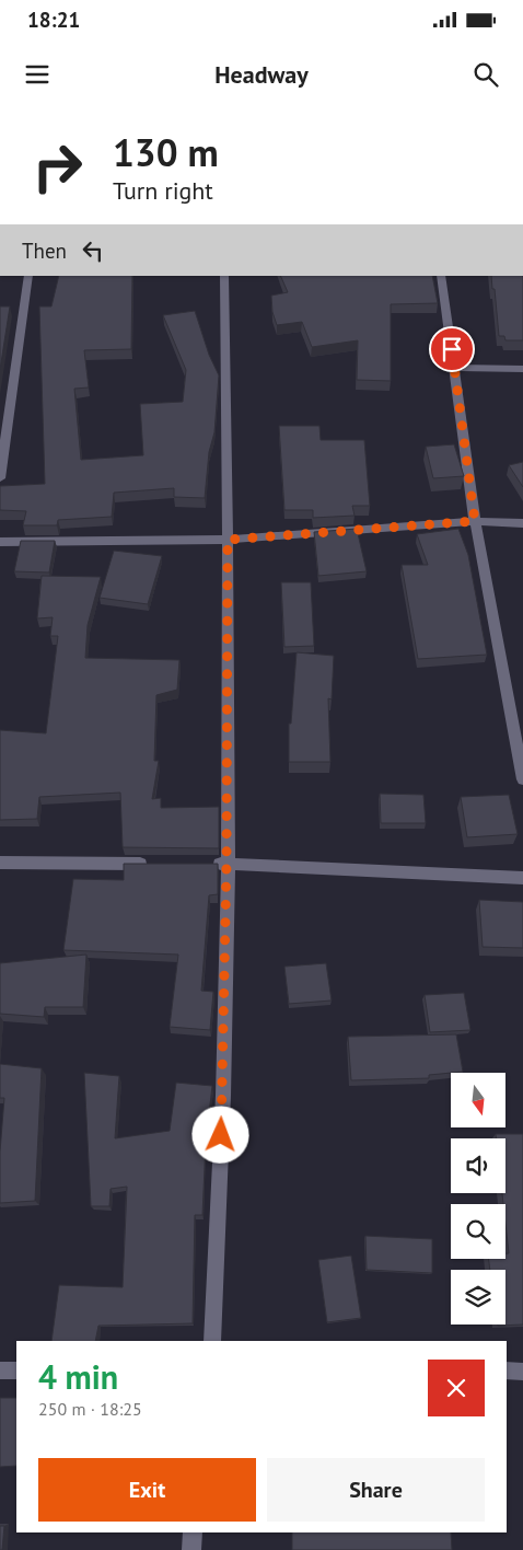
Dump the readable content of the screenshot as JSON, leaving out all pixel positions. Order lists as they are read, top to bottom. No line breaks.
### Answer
{"north":"bottom","page":{"status":"18:21","header":"Headway","turn":["130 m","Turn right"],"then":"Then","heading":["4 min","250 m · 18:25"],"buttons":["Exit","Share"]}}
